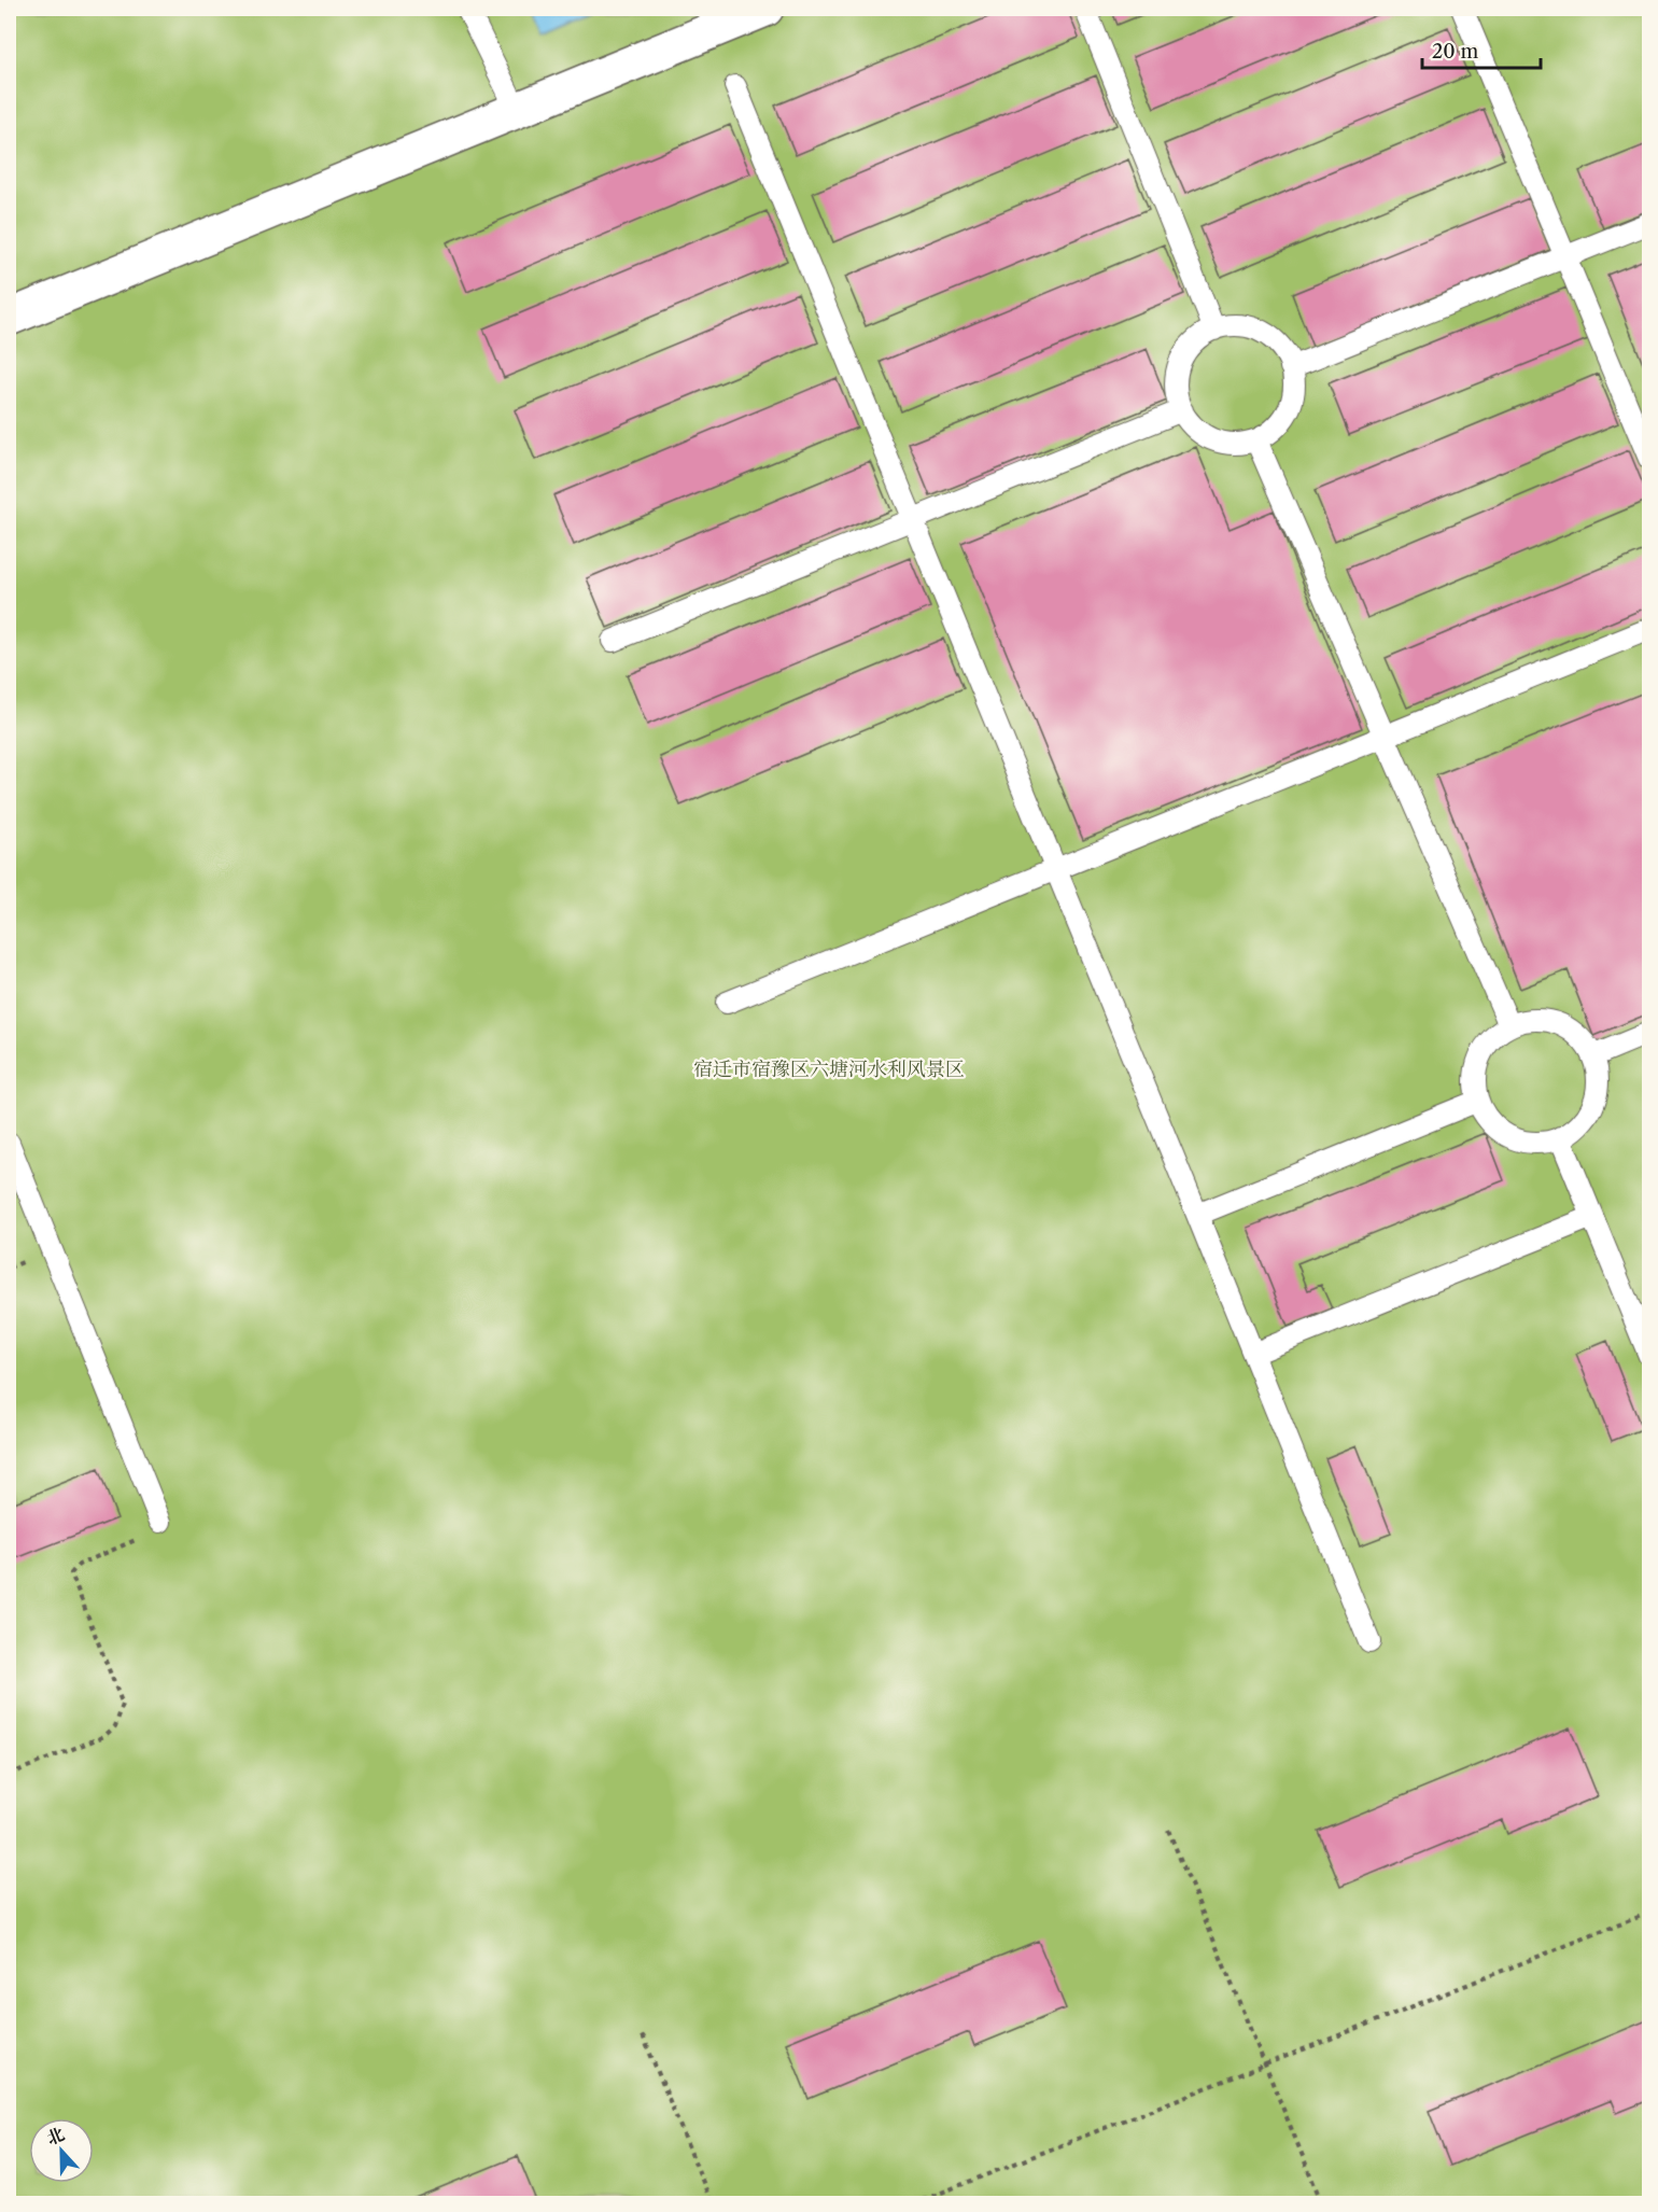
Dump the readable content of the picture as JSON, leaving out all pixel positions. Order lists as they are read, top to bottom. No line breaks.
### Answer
{"parks":["宿迁市宿豫区六塘河水利风景区"],"scale_bar":"20 m","north":"top"}
